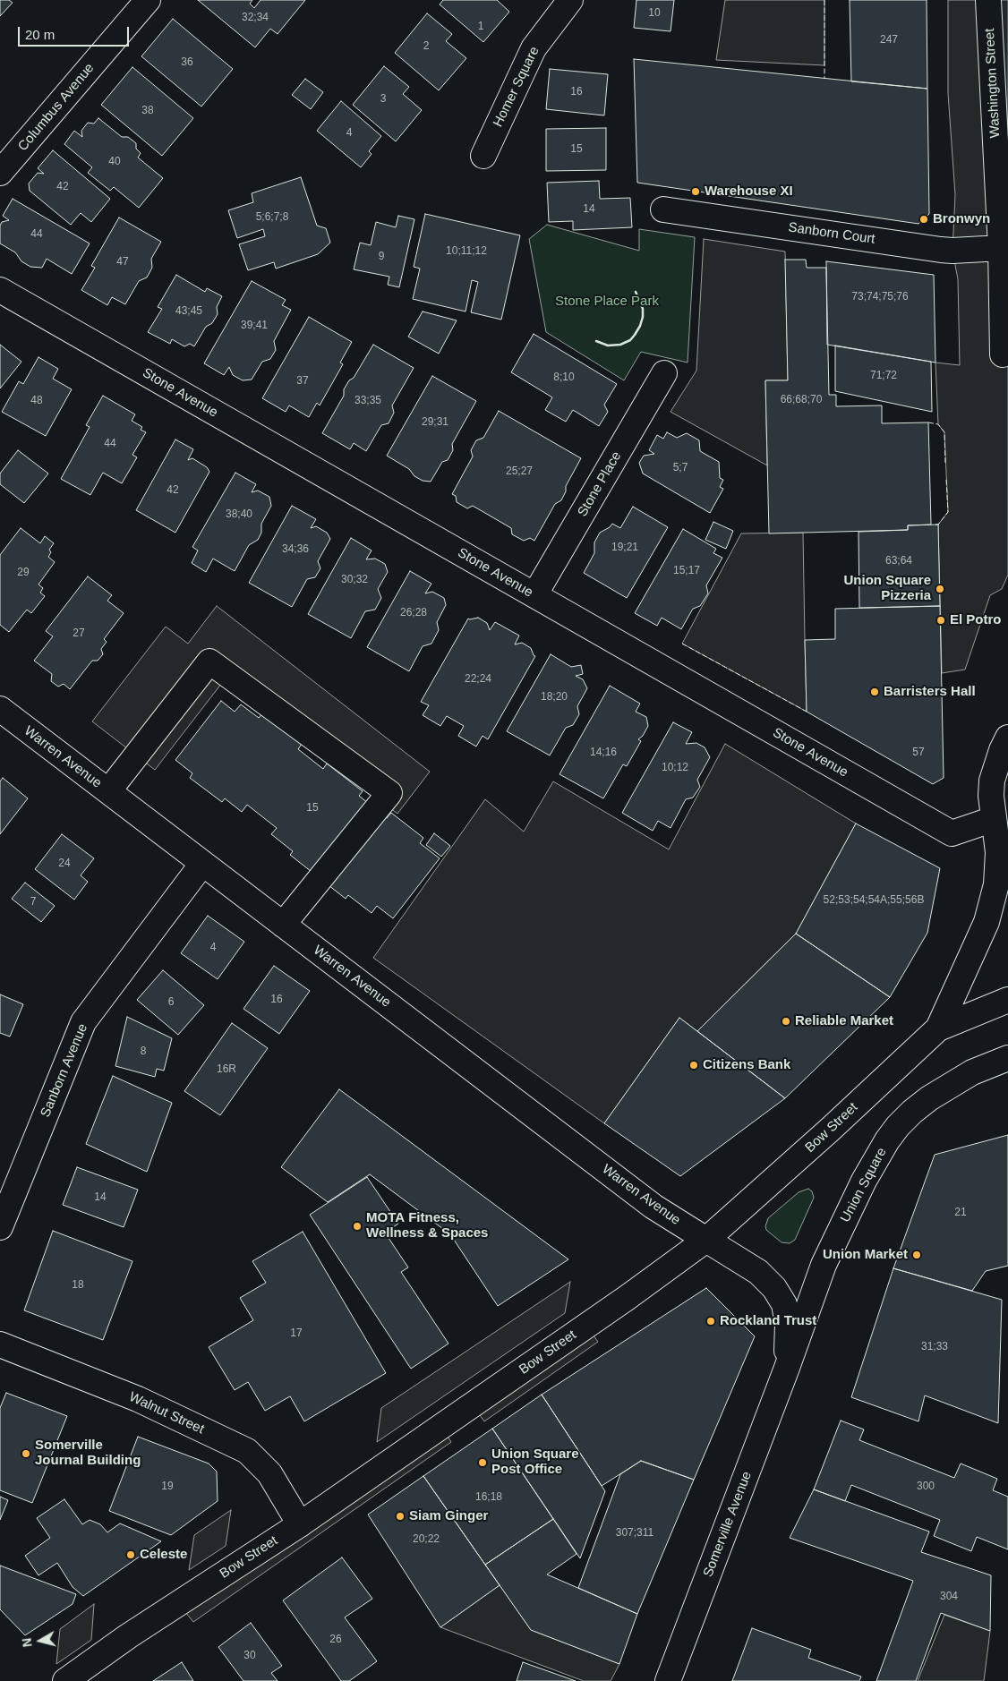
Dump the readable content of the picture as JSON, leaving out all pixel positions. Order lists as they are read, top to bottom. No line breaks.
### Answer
{"streets":{"street":["Washington Street","Homer Square","Columbus Avenue","Sanborn Court","Stone Avenue","Stone Place","Warren Avenue","Sanborn Avenue","Bow Street","Union Square","Walnut Street","Somerville Avenue"]},"crossings":[["Washington Street","Sanborn Court"],["Stone Avenue","Stone Place"],["Warren Avenue","Sanborn Avenue"],["Warren Avenue","Bow Street"],["Warren Avenue","Union Square"],["Warren Avenue","Somerville Avenue"],["Bow Street","Walnut Street"],["Union Square","Somerville Avenue"]],"parks":["Stone Place Park"],"places":["Warehouse XI","Bronwyn","Union Square Pizzeria","El Potro","Barristers Hall","Reliable Market","Citizens Bank","MOTA Fitness, Wellness & Spaces","Union Market","Rockland Trust","Somerville Journal Building","Union Square Post Office","Siam Ginger","Celeste"],"house_numbers":["10","32;34","1","247","2","36","16","3","38","4","15","40","42","14","5;6;7;8","44","10;11;12","9","47","73;74;75;76","43;45","39;41","71;72","8;10","37","66;68;70","48","33;35","29;31","44","5;7","25;27","42","38;40","19;21","34;36","63;64","15;17","29","30;32","26;28","27","22;24","18;20","14;16","57","10;12","15","24","52;53;54;54A;55;56B","7","4","16","6","8","16R","14","21","18","17","31;33","19","300","16;18","307;311","20;22","304","26","30"],"scale_bar":"20 m","north":"left"}
